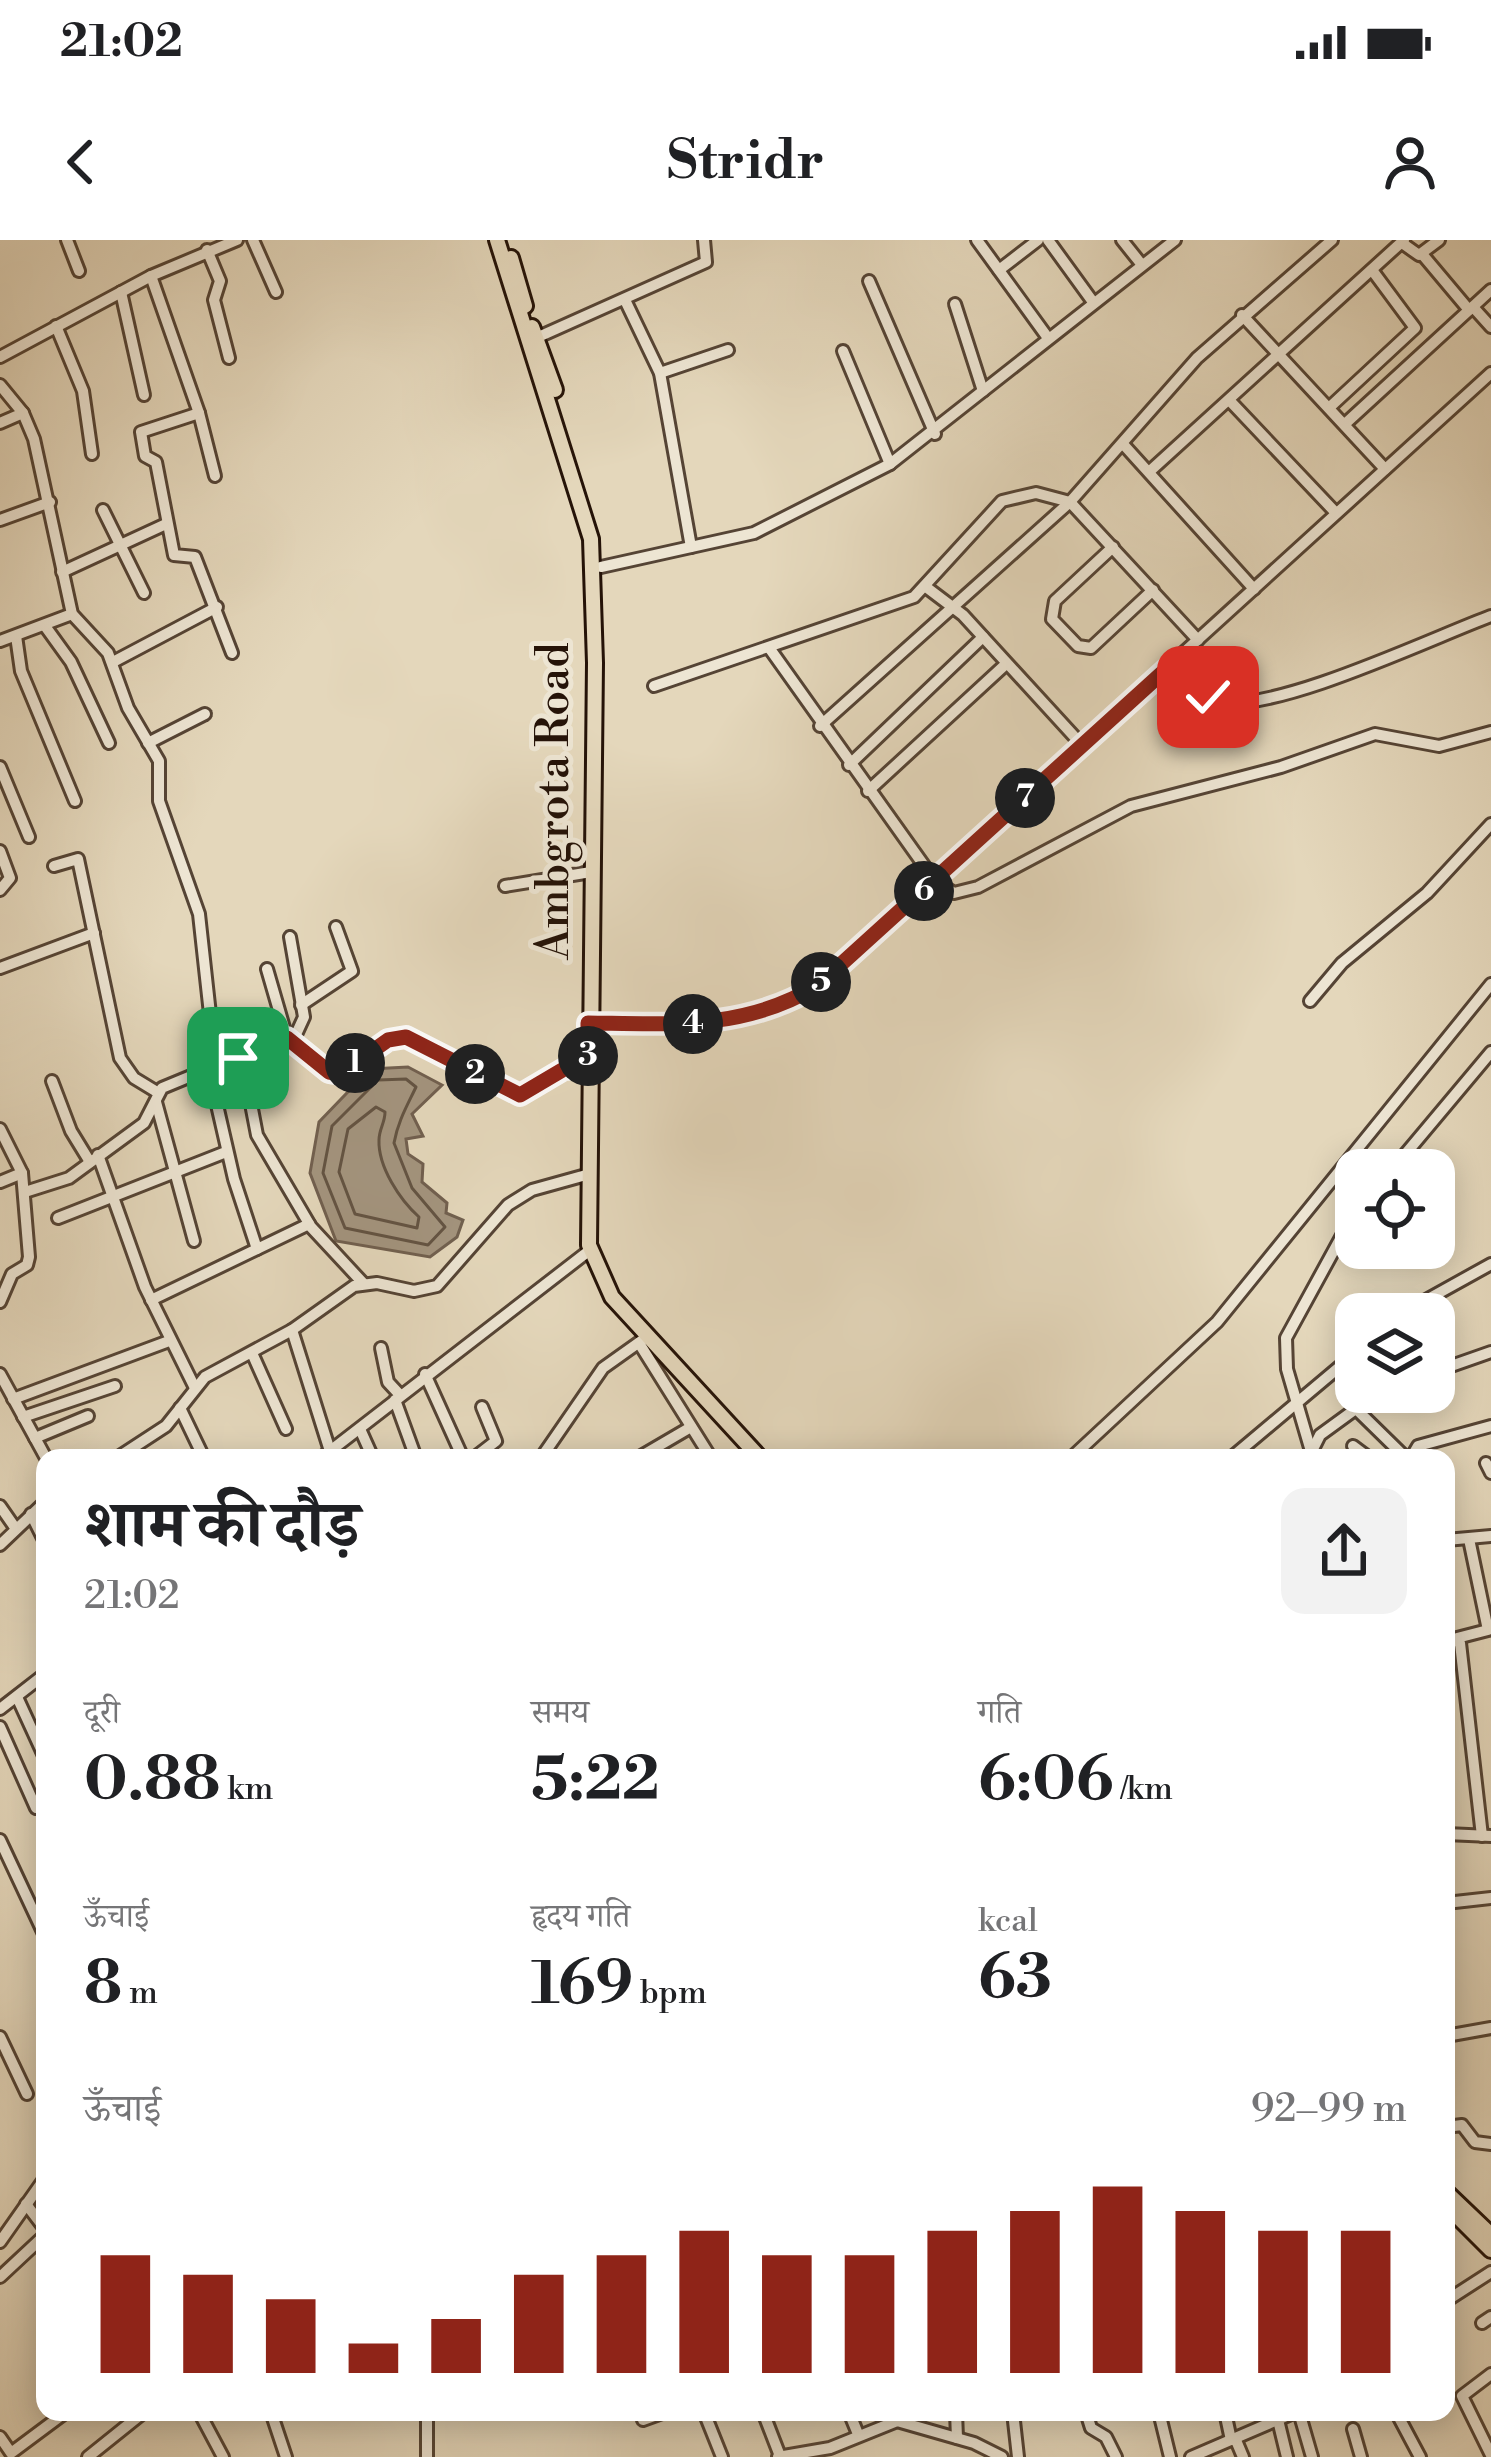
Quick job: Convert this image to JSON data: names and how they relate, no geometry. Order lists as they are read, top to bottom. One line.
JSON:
{"streets":{"main road":["Ambgrota Road"]},"page":{"status":"21:02","header":"Stridr","pins":["7","6","5","4","3","1","2"],"heading":["शाम की दौड़","21:02"],"stats":[["दूरी","0.88 km"],["समय","5:22"],["गति","6:06 /km"],["ऊँचाई","8 m"],["हृदय गति","169 bpm"],["kcal","63"]],"chart":["ऊँचाई","92–99 m"]}}
